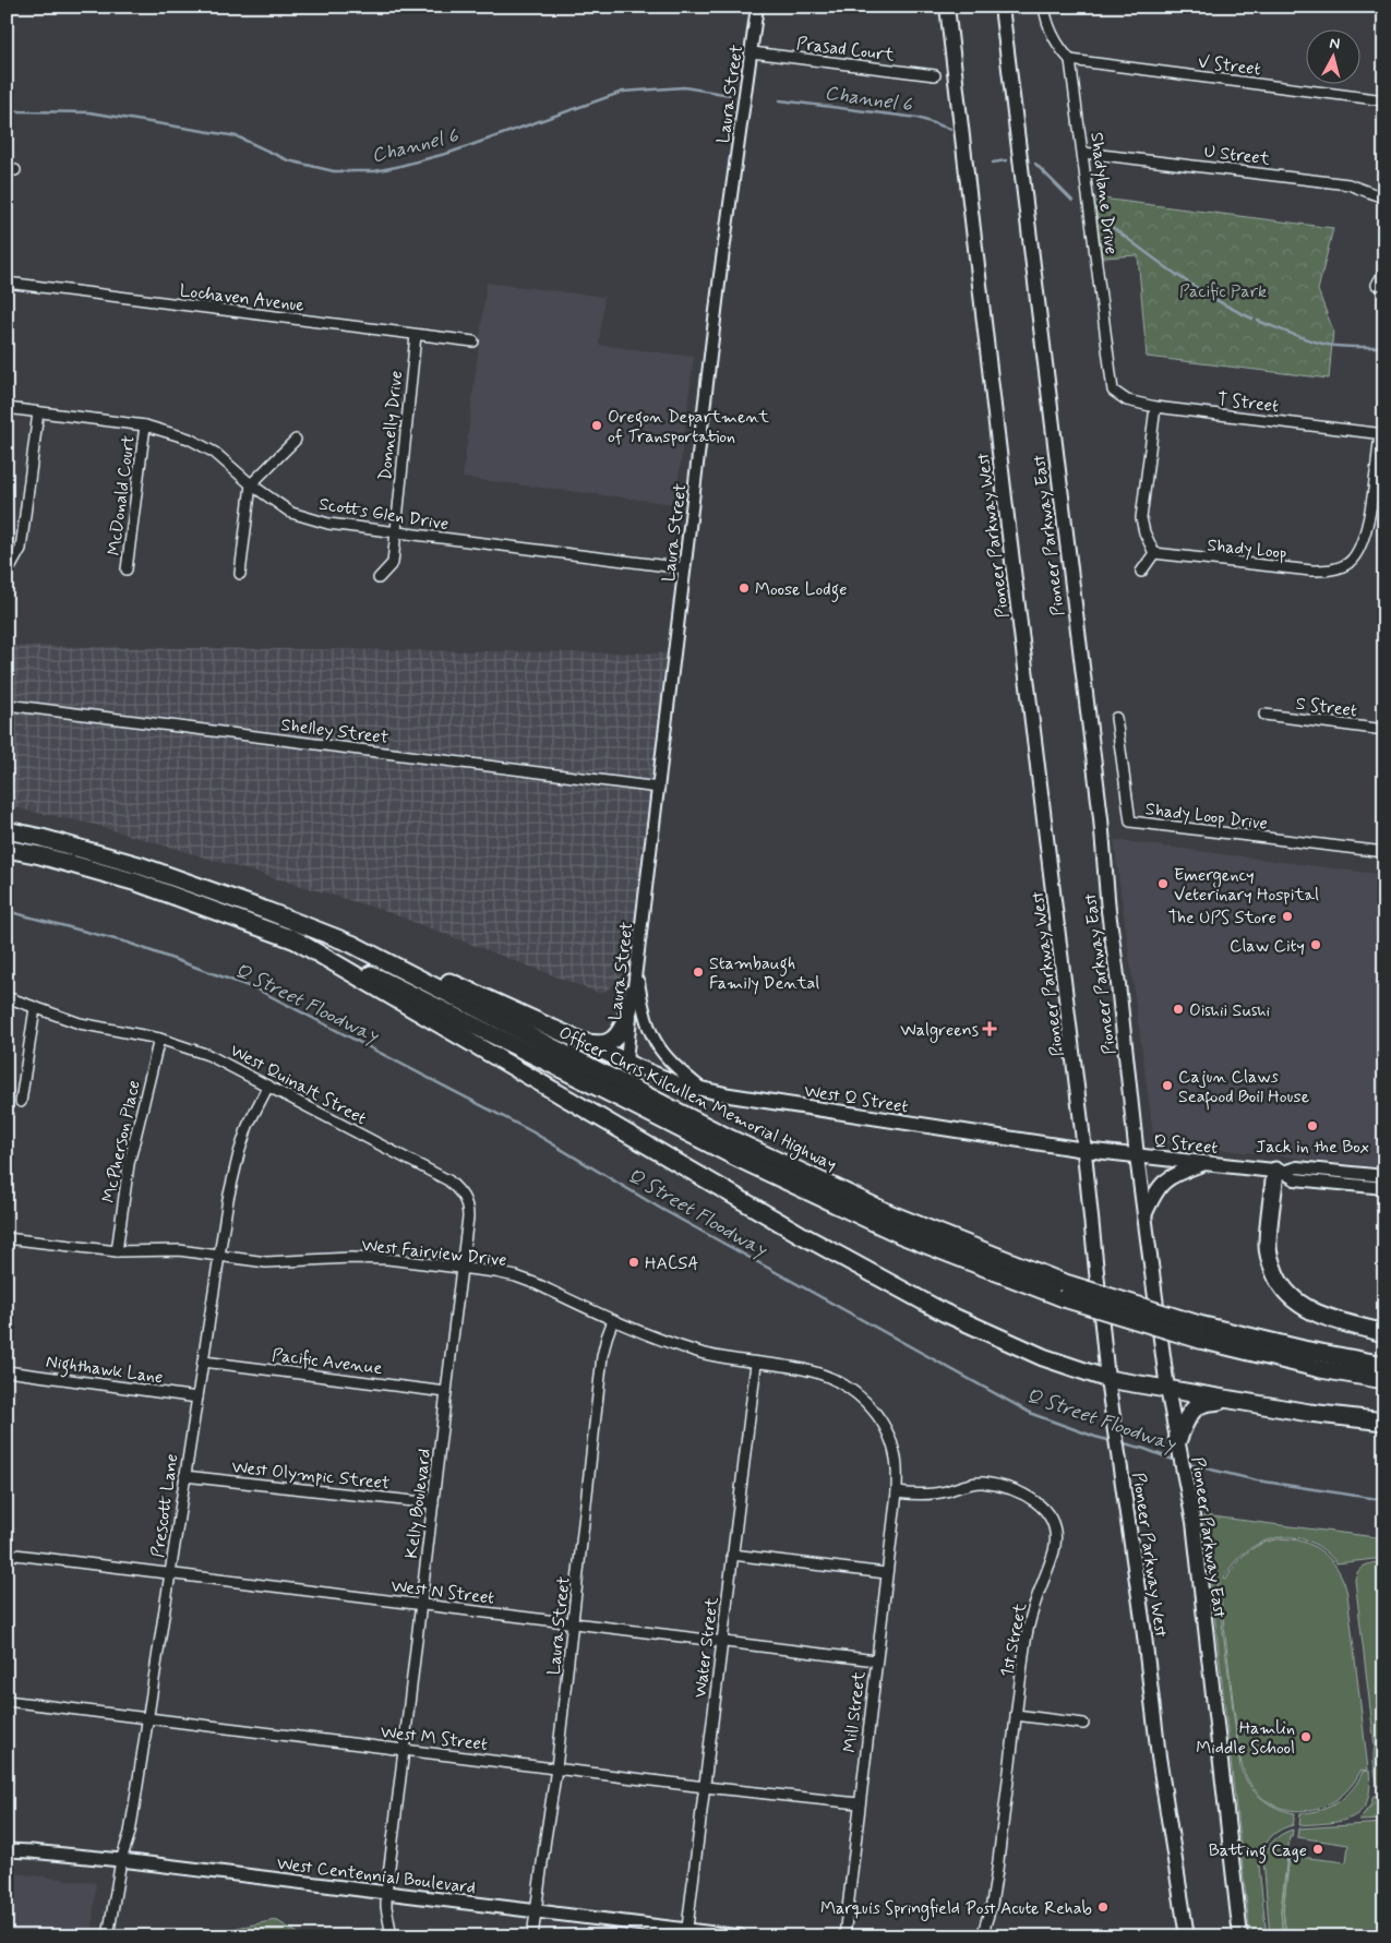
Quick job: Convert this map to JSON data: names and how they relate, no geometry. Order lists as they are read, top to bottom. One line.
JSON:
{"streets":{"highway":["Officer Chris Kilcullen Memorial Highway"],"main road":["Pioneer Parkway West","Pioneer Parkway East","West Q Street","Q Street","West Centennial Boulevard"],"street":["Prasad Court","V Street","Laura Street","U Street","Shadylane Drive","Lochaven Avenue","T Street","Donnelly Drive","McDonald Court","Scotts Glen Drive","Shady Loop","S Street","Shelley Street","Shady Loop Drive","West Quinalt Street","McPherson Place","West Fairview Drive","Pacific Avenue","Nighthawk Lane","West Olympic Street","Kelly Boulevard","Prescott Lane","West N Street","1st Street","Water Street","Mill Street","West M Street"]},"crossings":[["Prasad Court","Laura Street"],["V Street","Shadylane Drive"],["Laura Street","Scotts Glen Drive"],["Laura Street","Shelley Street"],["Laura Street","West Q Street"],["Laura Street","West Fairview Drive"],["Laura Street","West N Street"],["Laura Street","West M Street"],["Laura Street","West Centennial Boulevard"],["U Street","Shadylane Drive"],["Shadylane Drive","T Street"],["Lochaven Avenue","Donnelly Drive"],["T Street","Shady Loop"],["Donnelly Drive","Scotts Glen Drive"],["McDonald Court","Scotts Glen Drive"],["Pioneer Parkway West","West Q Street"],["Pioneer Parkway West","Q Street"],["Pioneer Parkway East","Q Street"],["West Quinalt Street","McPherson Place"],["West Quinalt Street","West Fairview Drive"],["West Quinalt Street","Kelly Boulevard"],["West Quinalt Street","Prescott Lane"],["West Q Street","Q Street"],["McPherson Place","West Fairview Drive"],["West Fairview Drive","Kelly Boulevard"],["West Fairview Drive","Prescott Lane"],["West Fairview Drive","1st Street"],["West Fairview Drive","Water Street"],["West Fairview Drive","Mill Street"],["Pacific Avenue","Kelly Boulevard"],["Pacific Avenue","Prescott Lane"],["Nighthawk Lane","Prescott Lane"],["West Olympic Street","Kelly Boulevard"],["West Olympic Street","Prescott Lane"],["Kelly Boulevard","West N Street"],["Kelly Boulevard","West M Street"],["Kelly Boulevard","West Centennial Boulevard"],["Prescott Lane","West N Street"],["Prescott Lane","West M Street"],["Prescott Lane","West Centennial Boulevard"],["West N Street","Water Street"],["West N Street","Mill Street"],["1st Street","Mill Street"],["Water Street","West M Street"],["Water Street","West Centennial Boulevard"],["Mill Street","West M Street"]],"water":["Channel 6","Q Street Floodway"],"parks":["Pacific Park"],"places":{"other":["Oregon Department of Transportation","Moose Lodge","Emergency Veterinary Hospital","The UPS Store","Claw City","Stambaugh Family Dental","Oishii Sushi","Cajun Claws Seafood Boil House","Jack in the Box","HACSA","Hamlin Middle School","Batting Cage","Marquis Springfield Post Acute Rehab"],"health":["Walgreens"]},"north":"top"}
